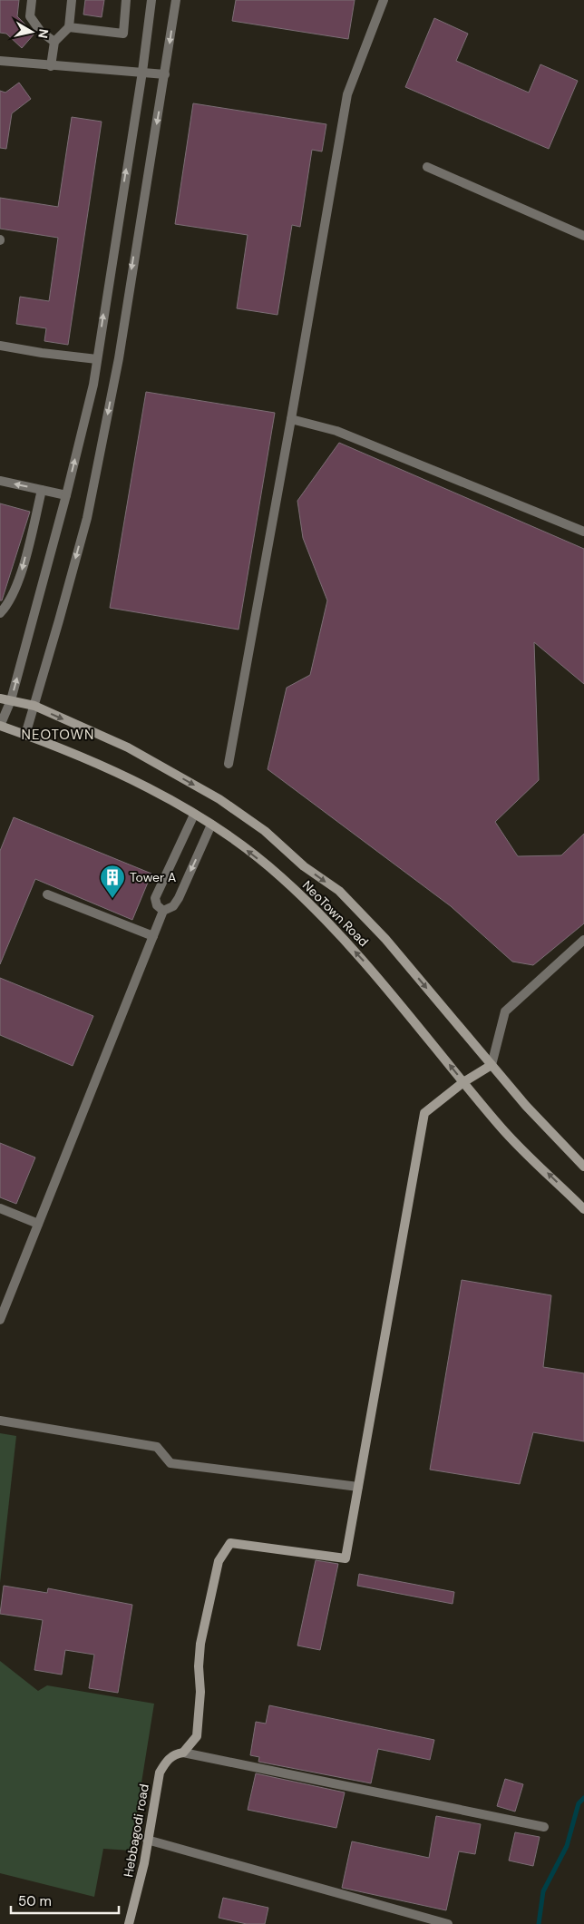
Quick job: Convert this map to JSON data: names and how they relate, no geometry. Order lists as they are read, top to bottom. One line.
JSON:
{"streets":{"street":["NeoTown Road","Hebbagodi road"]},"districts":["NEOTOWN"],"places":{"building":["Tower A"]},"scale_bar":"50 m","north":"right"}
